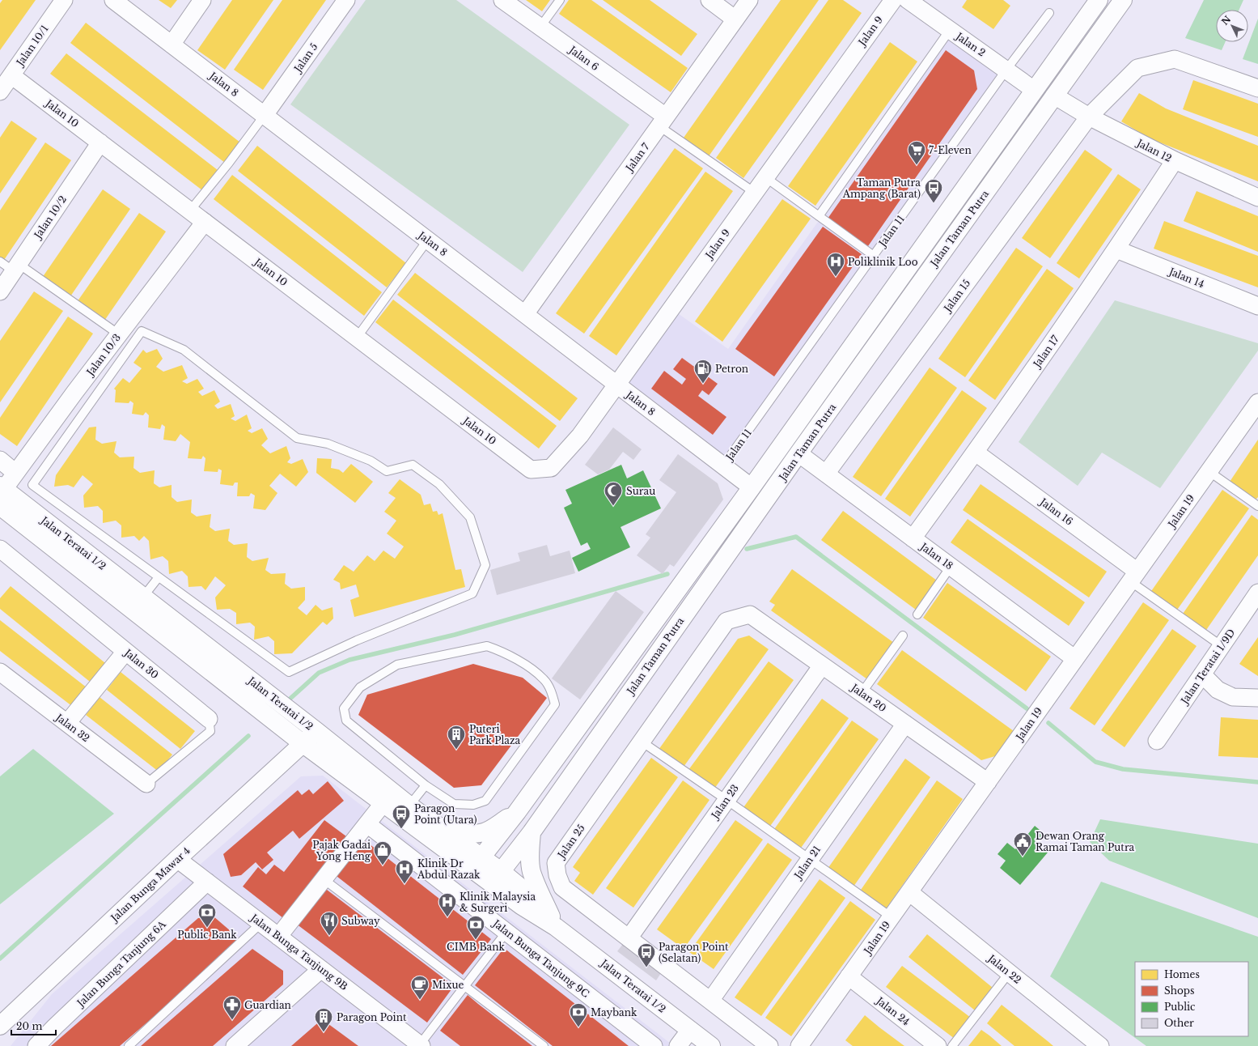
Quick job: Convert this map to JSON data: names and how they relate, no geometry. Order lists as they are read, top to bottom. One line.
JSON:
{"streets":{"street":["Jalan 9","Jalan 2","Jalan 10/1","Jalan 5","Jalan 6","Jalan 8","Jalan 10","Jalan 12","Jalan 7","Jalan 10/2","Jalan Taman Putra","Jalan 14","Jalan 15","Jalan 17","Jalan 10/3","Jalan 19","Jalan 16","Jalan Teratai 1/2","Jalan 18","Jalan 30","Jalan Teratai 1/9D","Jalan 20","Jalan 32","Jalan 23","Jalan 25","Jalan 21","Jalan Bunga Mawar 4","Jalan Bunga Tanjung 9B","Jalan Bunga Tanjung 9C","Jalan Bunga Tanjung 6A","Jalan 22","Jalan 24"],"lane":["Jalan 11"]},"crossings":[["Jalan 9","Jalan 8"],["Jalan 9","Jalan 10"],["Jalan 2","Jalan Taman Putra"],["Jalan 2","Jalan 11"],["Jalan 10/1","Jalan 10"],["Jalan 5","Jalan 8"],["Jalan 6","Jalan 7"],["Jalan 8","Jalan 7"],["Jalan 8","Jalan Taman Putra"],["Jalan 8","Jalan 11"],["Jalan 10","Jalan 10/2"],["Jalan 10","Jalan 10/3"],["Jalan 12","Jalan Taman Putra"],["Jalan 12","Jalan 15"],["Jalan 12","Jalan 17"],["Jalan Taman Putra","Jalan Teratai 1/2"],["Jalan Taman Putra","Jalan 18"],["Jalan 14","Jalan 17"],["Jalan 15","Jalan 18"],["Jalan 17","Jalan 16"],["Jalan 17","Jalan 18"],["Jalan 10/3","Jalan Teratai 1/2"],["Jalan 19","Jalan 16"],["Jalan 19","Jalan 18"],["Jalan 19","Jalan 20"],["Jalan 19","Jalan 22"],["Jalan 19","Jalan 24"],["Jalan Teratai 1/2","Jalan Bunga Mawar 4"],["Jalan 30","Jalan 32"],["Jalan 20","Jalan 23"],["Jalan 20","Jalan 25"],["Jalan 20","Jalan 21"],["Jalan 23","Jalan 25"],["Jalan 25","Jalan 21"],["Jalan Bunga Mawar 4","Jalan Bunga Tanjung 9B"],["Jalan Bunga Tanjung 9B","Jalan Bunga Tanjung 6A"]],"places":{"supermarket":["7-Eleven"],"bus stop":["Taman Putra Ampang (Barat)","Paragon Point (Utara)","Paragon Point (Selatan)"],"hospital":["Poliklinik Loo","Klinik Dr Abdul Razak","Klinik Malaysia & Surgeri"],"fuel station":["Petron"],"mosque":["Surau"],"building":["Puteri Park Plaza","Paragon Point"],"public building":["Dewan Orang Ramai Taman Putra"],"shop":["Pajak Gadai Yong Heng"],"bank":["Public Bank","CIMB Bank","Maybank"],"restaurant":["Subway"],"cafe":["Mixue"],"pharmacy":["Guardian"]},"legend":["Homes","Shops","Public","Other"],"scale_bar":"20 m","north":"top left"}
